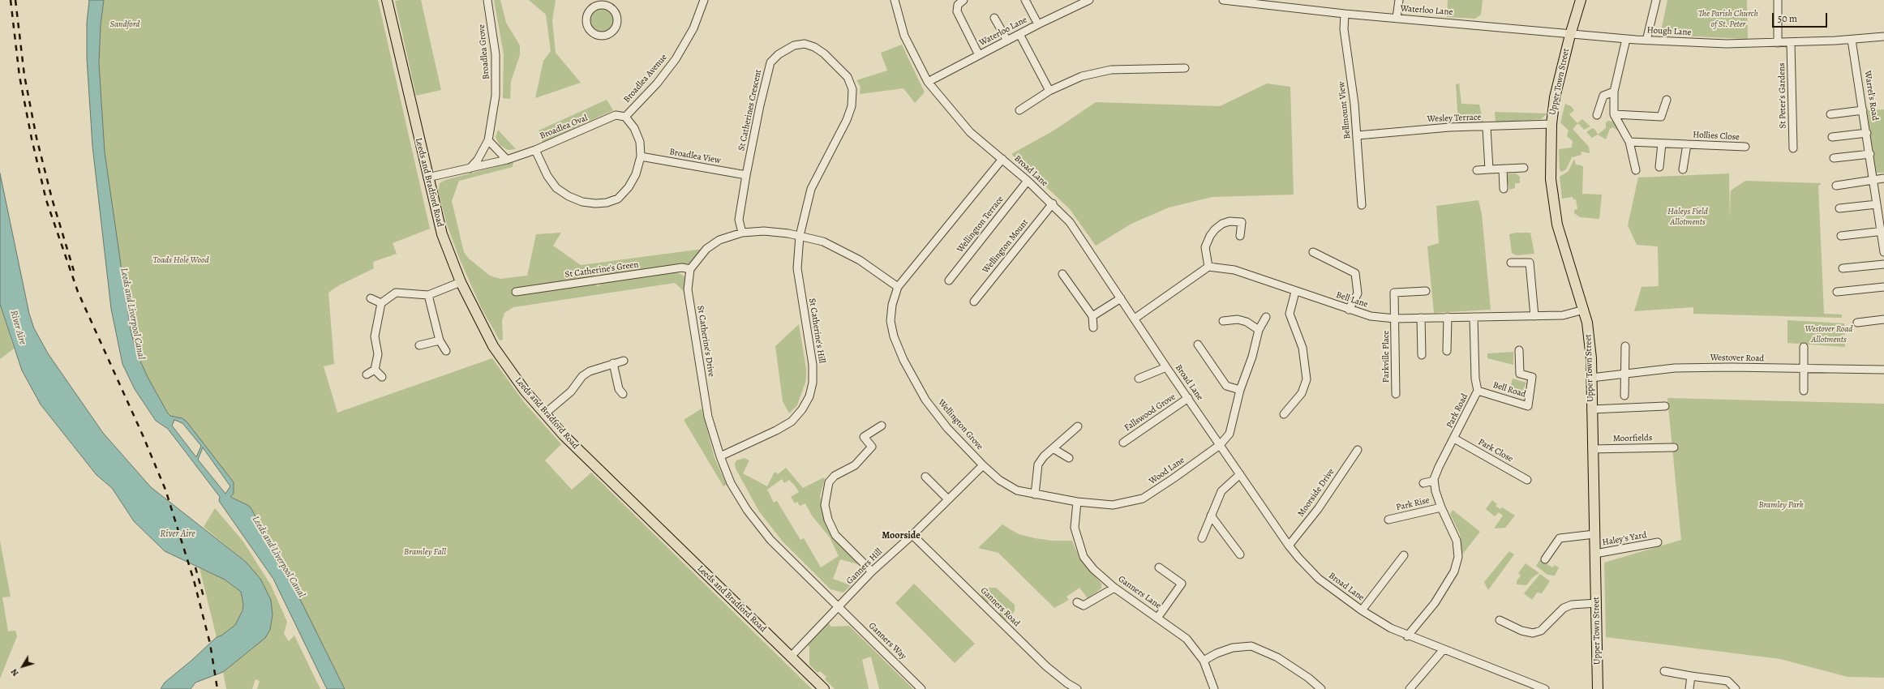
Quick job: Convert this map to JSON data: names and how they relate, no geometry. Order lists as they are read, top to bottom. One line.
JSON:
{"streets":{"main road":["Upper Town Street","Leeds and Bradford Road"],"street":["Waterloo Lane","Hough Lane","Broadlea Grove","Broadlea Avenue","St Peter's Gardens","Warrel's Road","St Catherines Crescent","Bellmount View","Wesley Terrace","Broadlea Oval","Hollies Close","Broadlea View","Broad Lane","Wellington Terrace","Wellington Mount","St Catherine's Green","Bell Lane","St Catherine's Hill","St Catherine's Drive","Parkville Place","Westover Road","Bell Road","Park Road","Fallswood Grove","Wellington Grove","Moorfields","Park Close","Wood Lane","Moorside Drive","Park Rise","Haley's Yard","Ganners Hill","Ganners Lane","Ganners Road","Ganners Way"]},"crossings":[["Waterloo Lane","Hough Lane"],["Waterloo Lane","Upper Town Street"],["Waterloo Lane","Bellmount View"],["Waterloo Lane","Broad Lane"],["Hough Lane","Upper Town Street"],["Hough Lane","St Peter's Gardens"],["Hough Lane","Warrel's Road"],["Broadlea Avenue","Broadlea Oval"],["Broadlea Avenue","Broadlea View"],["Upper Town Street","Wesley Terrace"],["Upper Town Street","Bell Lane"],["Upper Town Street","Westover Road"],["Upper Town Street","Moorfields"],["Upper Town Street","Haley's Yard"],["St Catherines Crescent","Broadlea View"],["St Catherines Crescent","St Catherine's Hill"],["Bellmount View","Wesley Terrace"],["Broadlea Oval","Broadlea View"],["Broad Lane","Wellington Terrace"],["Broad Lane","Wellington Mount"],["Broad Lane","Fallswood Grove"],["Broad Lane","Wellington Grove"],["Broad Lane","Wood Lane"],["Broad Lane","Moorside Drive"],["Leeds and Bradford Road","Ganners Hill"],["St Catherine's Green","St Catherine's Drive"],["Bell Lane","Parkville Place"],["Bell Lane","Park Road"],["St Catherine's Hill","St Catherine's Drive"],["St Catherine's Drive","Ganners Hill"],["St Catherine's Drive","Ganners Way"],["Bell Road","Park Road"],["Park Road","Park Close"],["Wellington Grove","Wood Lane"],["Wellington Grove","Ganners Hill"],["Wellington Grove","Ganners Lane"],["Ganners Hill","Ganners Road"],["Ganners Hill","Ganners Way"]],"districts":["Moorside"],"water":["Leeds and Liverpool Canal","River Aire"],"parks":["The Parish Church of St. Peter","Sandford","Haleys Field Allotments","Toads Hole Wood","Westover Road Allotments","Bramley Park","Bramley Fall"],"scale_bar":"50 m","north":"bottom left"}
